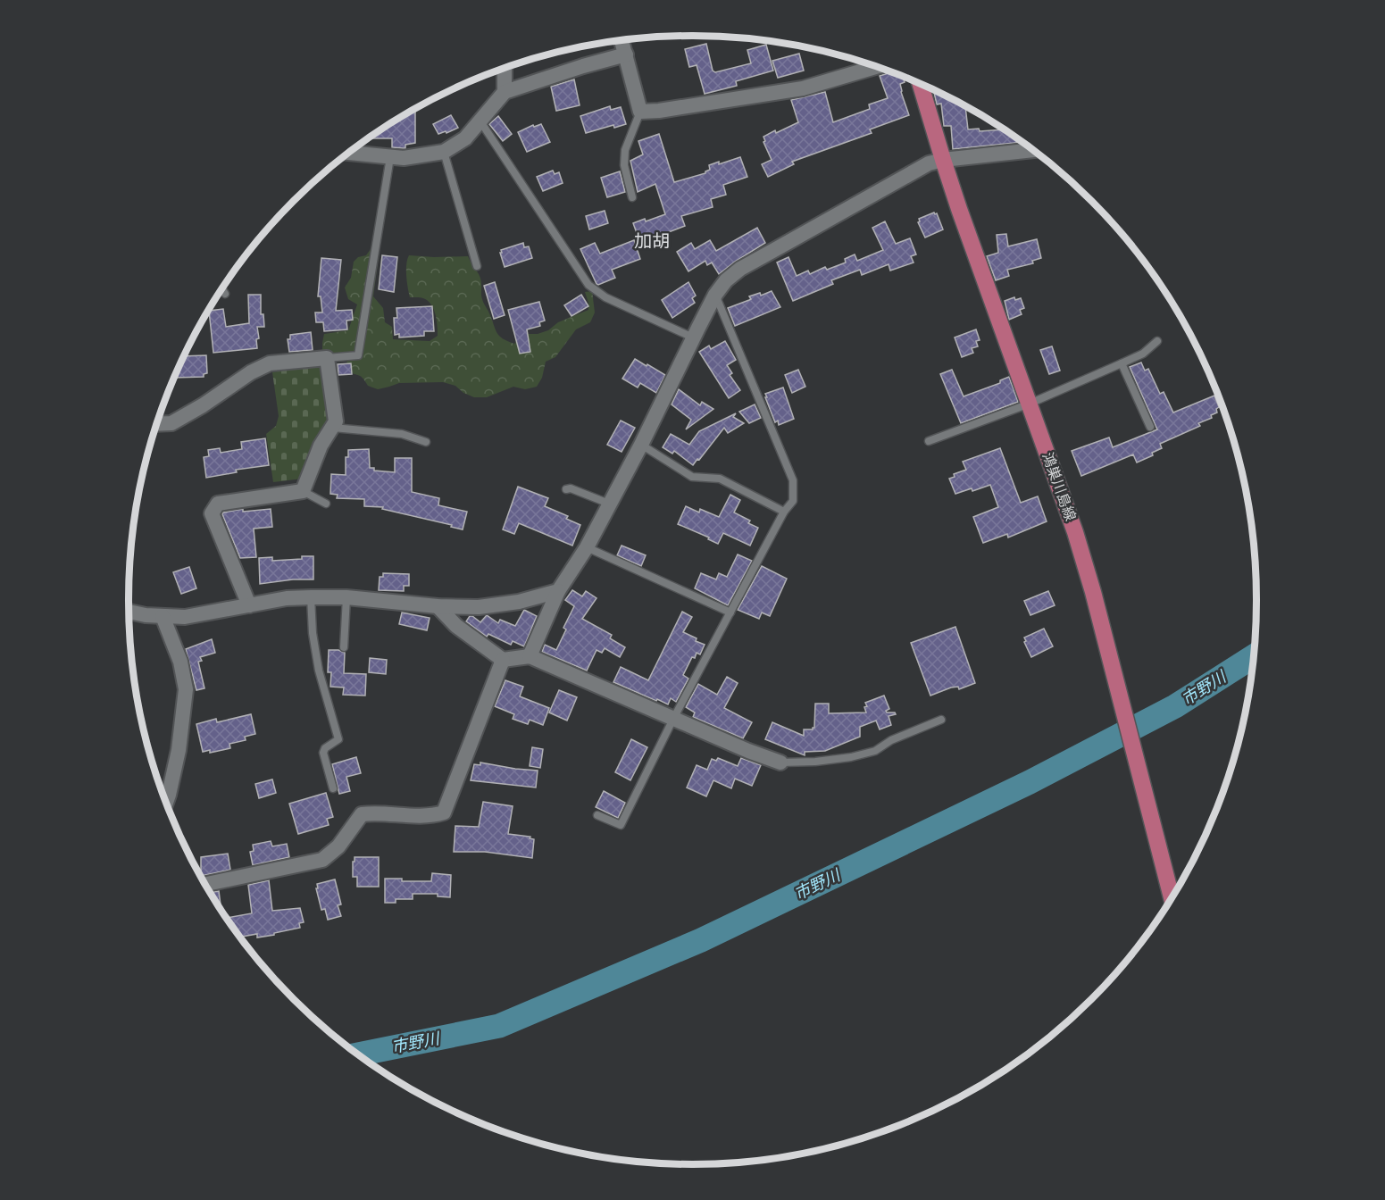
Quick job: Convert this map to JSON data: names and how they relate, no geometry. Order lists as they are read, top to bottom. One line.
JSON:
{"streets":{"main road":["鴻巣川島線"]},"districts":["加胡"],"water":["市野川"]}
